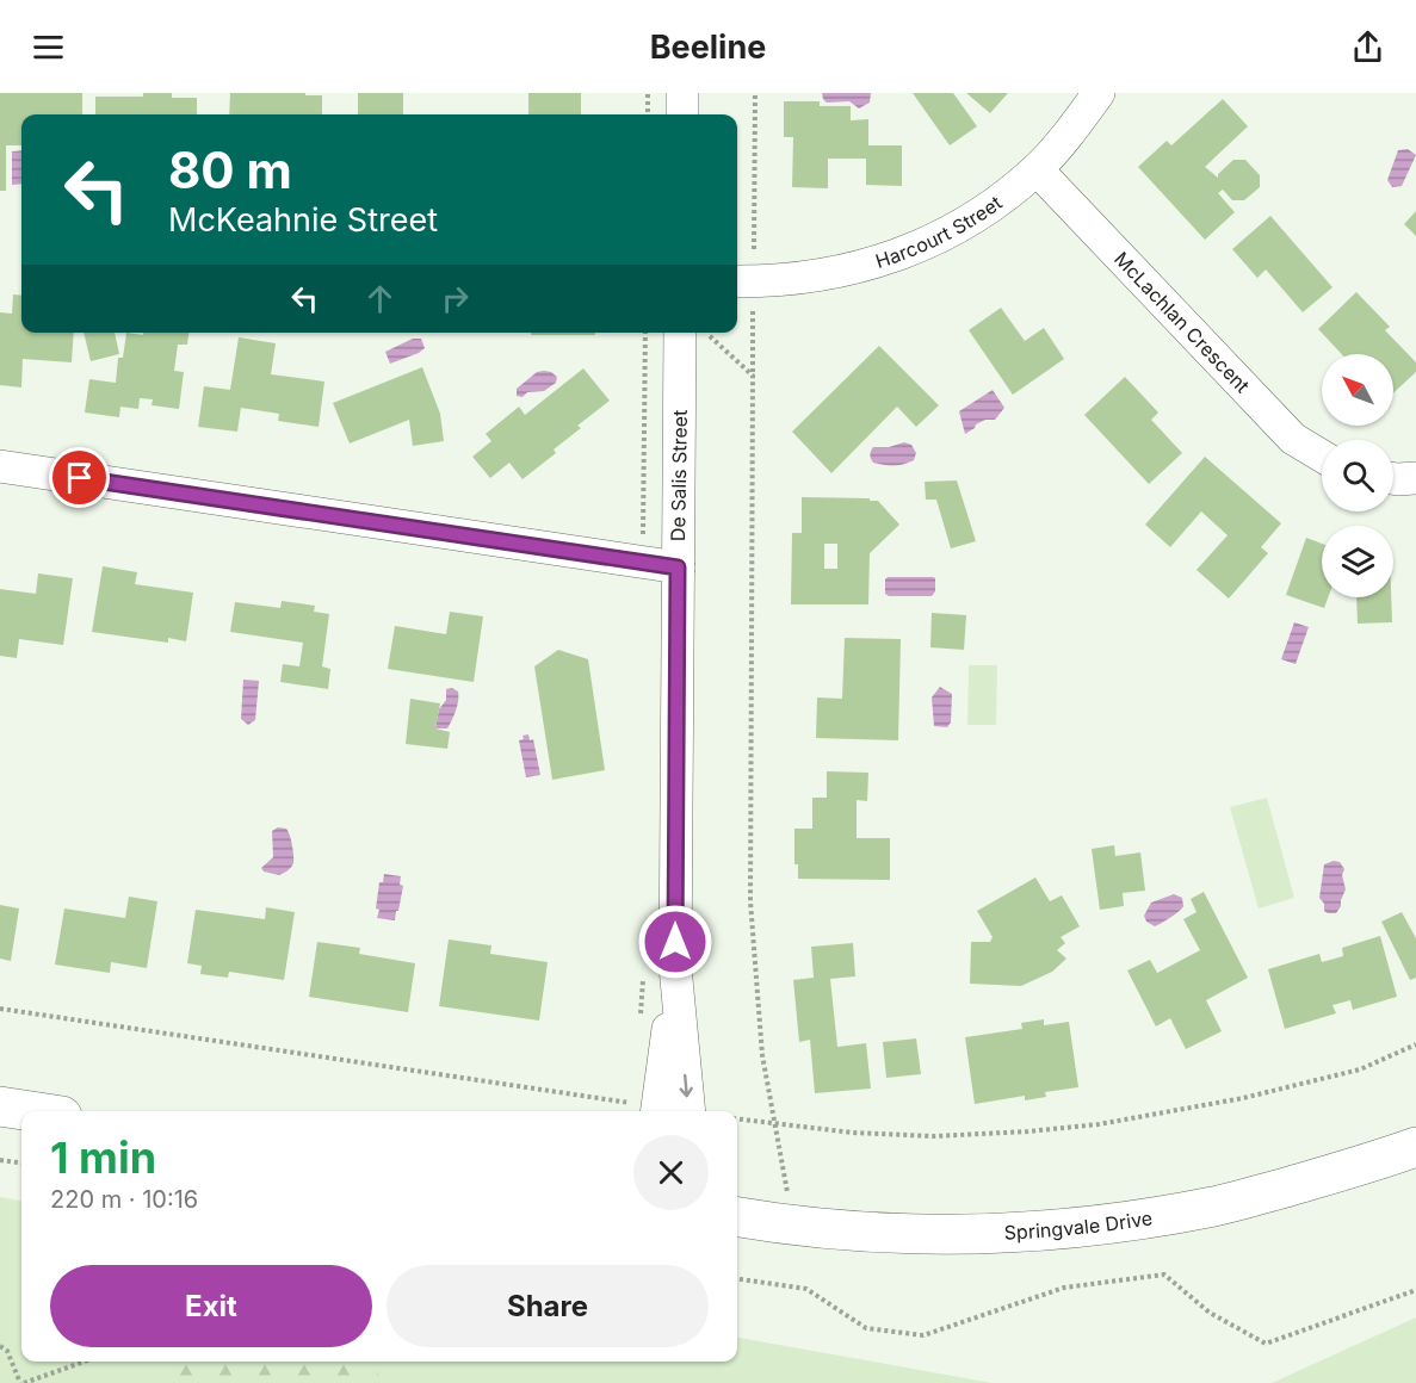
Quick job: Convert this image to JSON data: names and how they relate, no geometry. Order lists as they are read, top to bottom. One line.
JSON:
{"streets":{"main road":["Springvale Drive"],"street":["Harcourt Street","McLachlan Crescent","De Salis Street"]},"crossings":[["Harcourt Street","McLachlan Crescent"]],"north":"top left","page":{"header":"Beeline","turn":["80 m","McKeahnie Street"],"heading":["1 min","220 m · 10:16"],"buttons":["Exit","Share"]}}
